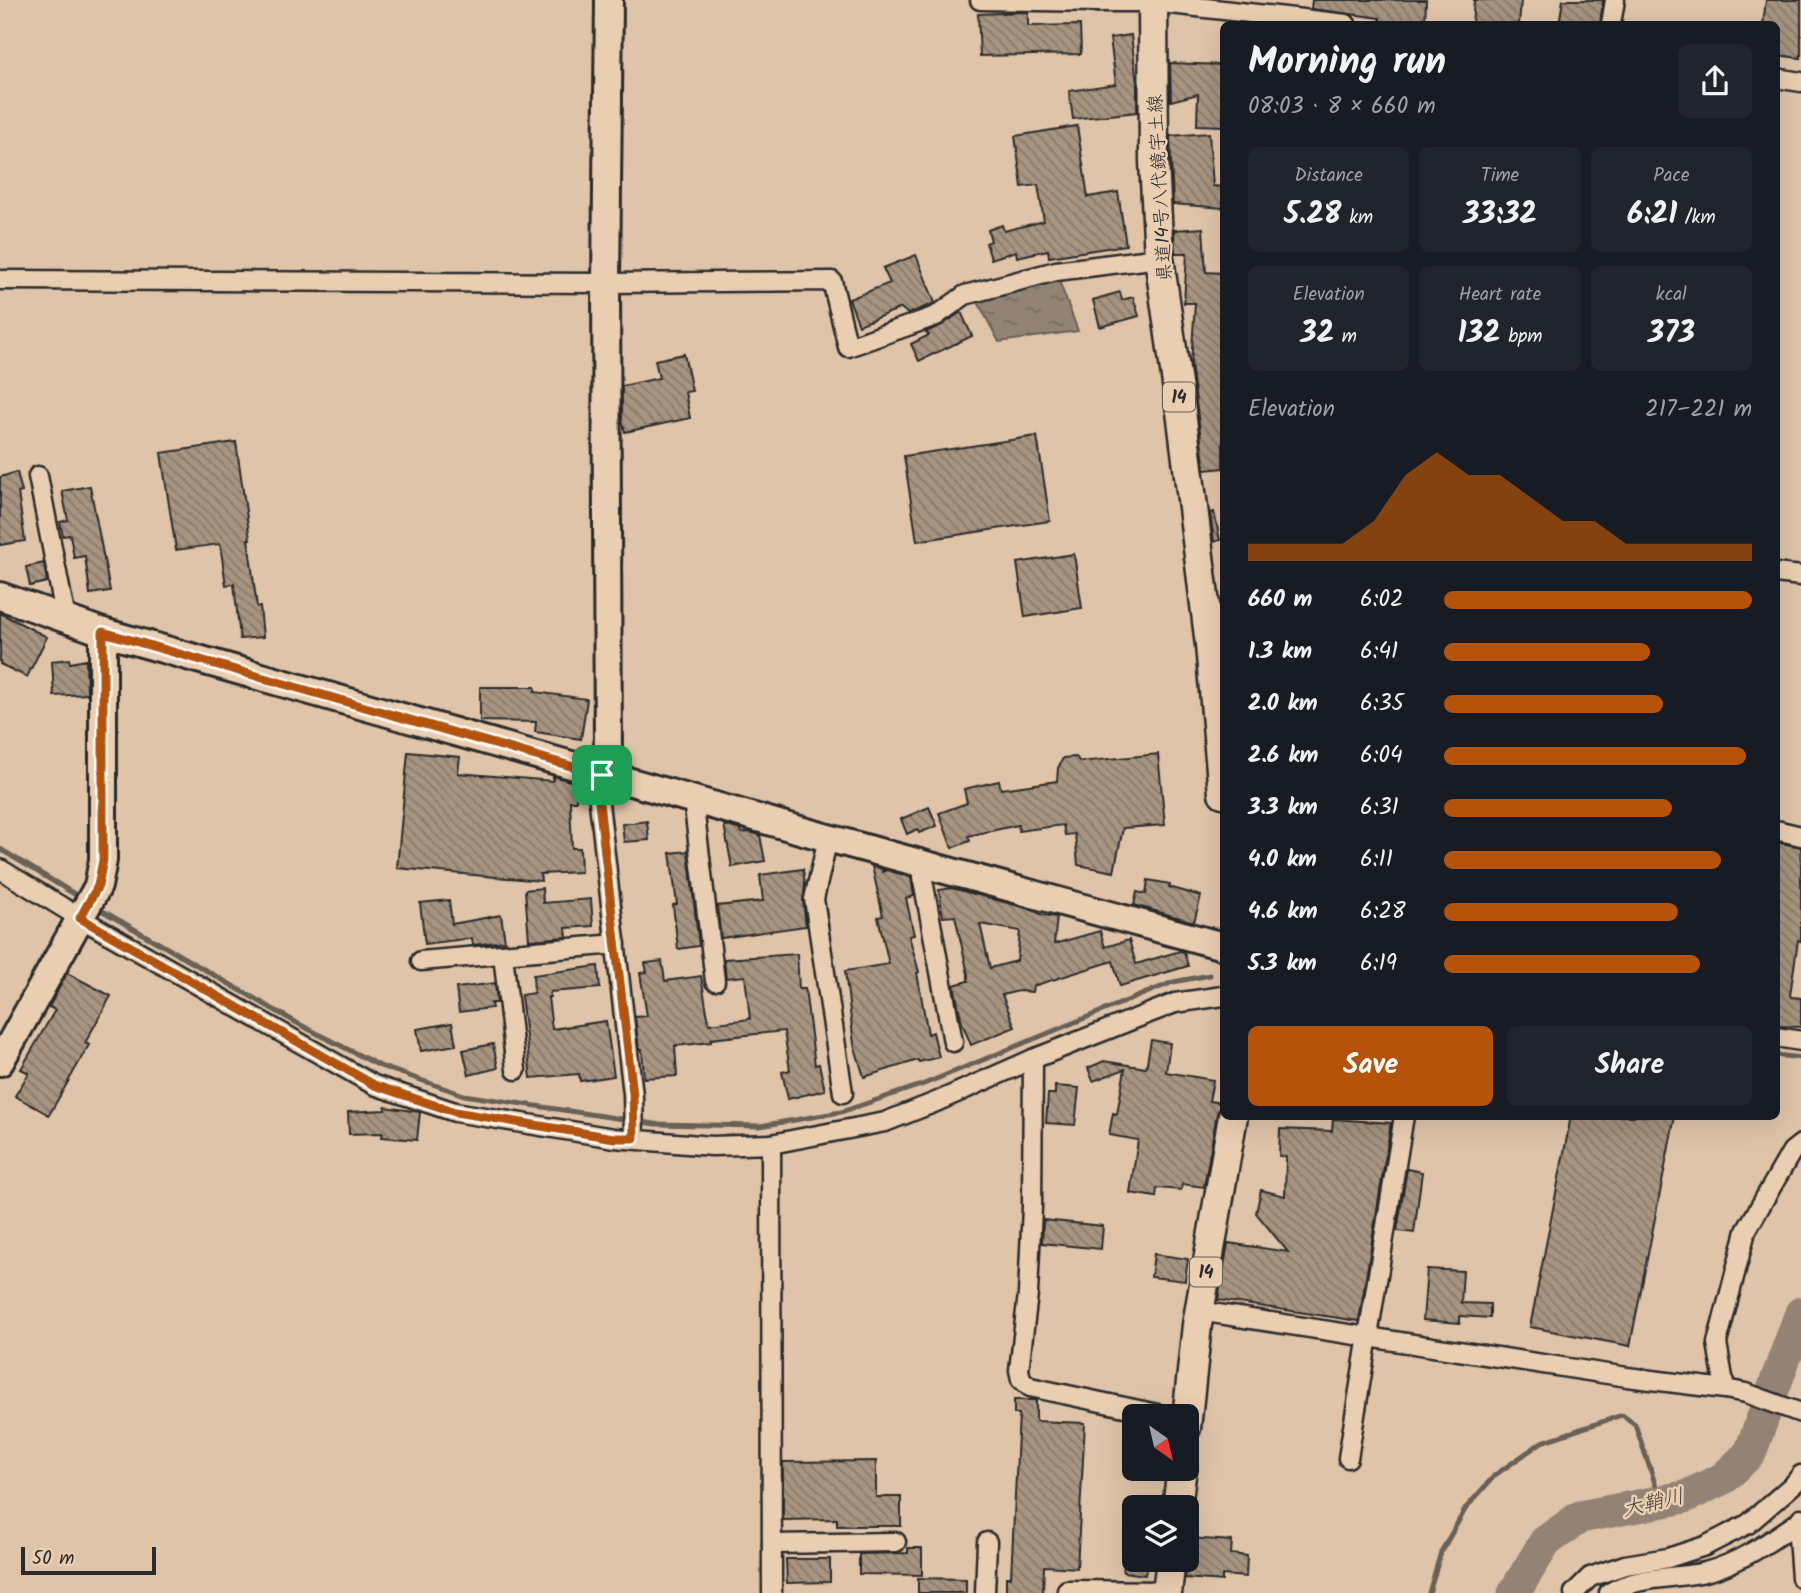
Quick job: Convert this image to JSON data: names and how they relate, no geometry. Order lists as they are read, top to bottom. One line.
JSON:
{"streets":{"main road":["県道14号八代鏡宇土線","14"]},"water":["大鞘川"],"scale_bar":"50 m","north":"bottom right","page":{"heading":["Morning run","08:03 · 8 × 660 m"],"stats":[["Distance","5.28 km"],["Time","33:32"],["Pace","6:21 /km"],["Elevation","32 m"],["Heart rate","132 bpm"],["kcal","373"]],"chart":["Elevation","217–221 m"],"list":[{"name":"660 m","note":"6:02"},{"name":"1.3 km","note":"6:41"},{"name":"2.0 km","note":"6:35"},{"name":"2.6 km","note":"6:04"},{"name":"3.3 km","note":"6:31"},{"name":"4.0 km","note":"6:11"},{"name":"4.6 km","note":"6:28"},{"name":"5.3 km","note":"6:19"}],"buttons":["Save","Share"],"scale":"50 m"}}
